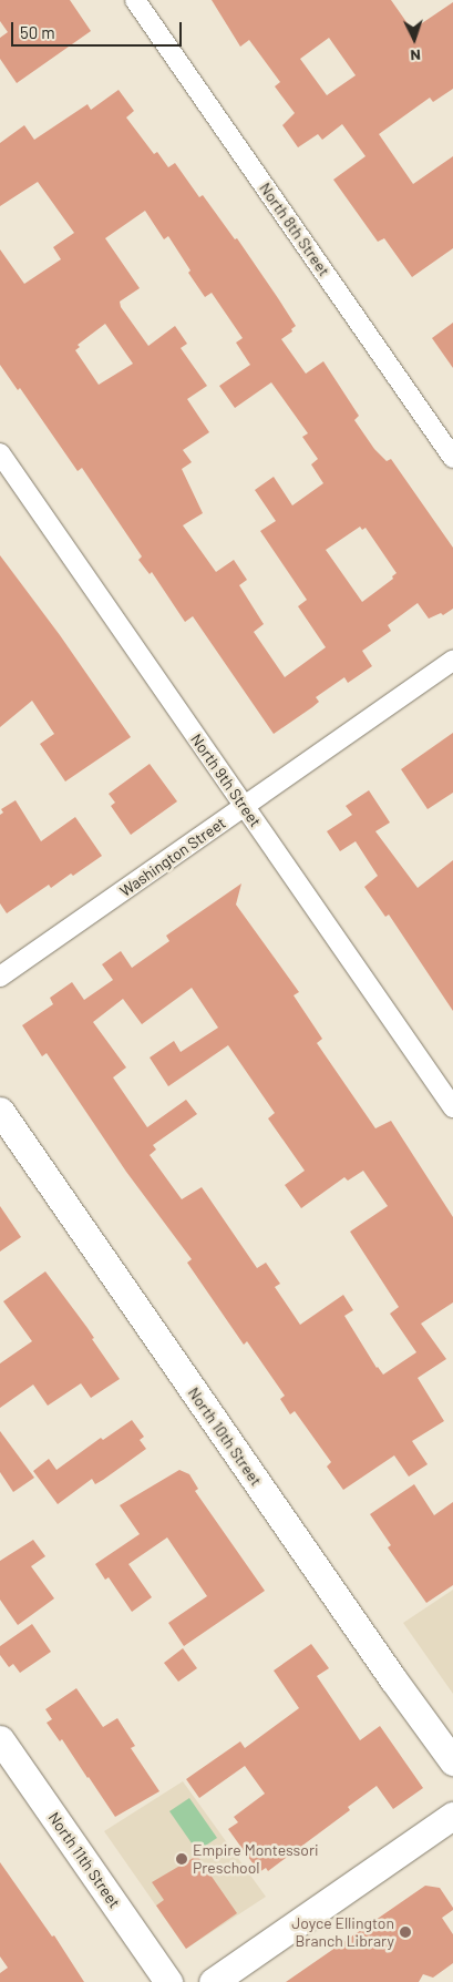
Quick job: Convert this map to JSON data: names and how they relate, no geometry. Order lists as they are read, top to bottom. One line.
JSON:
{"streets":{"main road":["North 10th Street","North 11th Street"],"street":["North 8th Street","North 9th Street","Washington Street"]},"crossings":[["North 9th Street","Washington Street"]],"places":["Empire Montessori Preschool","Joyce Ellington Branch Library"],"scale_bar":"50 m","north":"bottom"}
